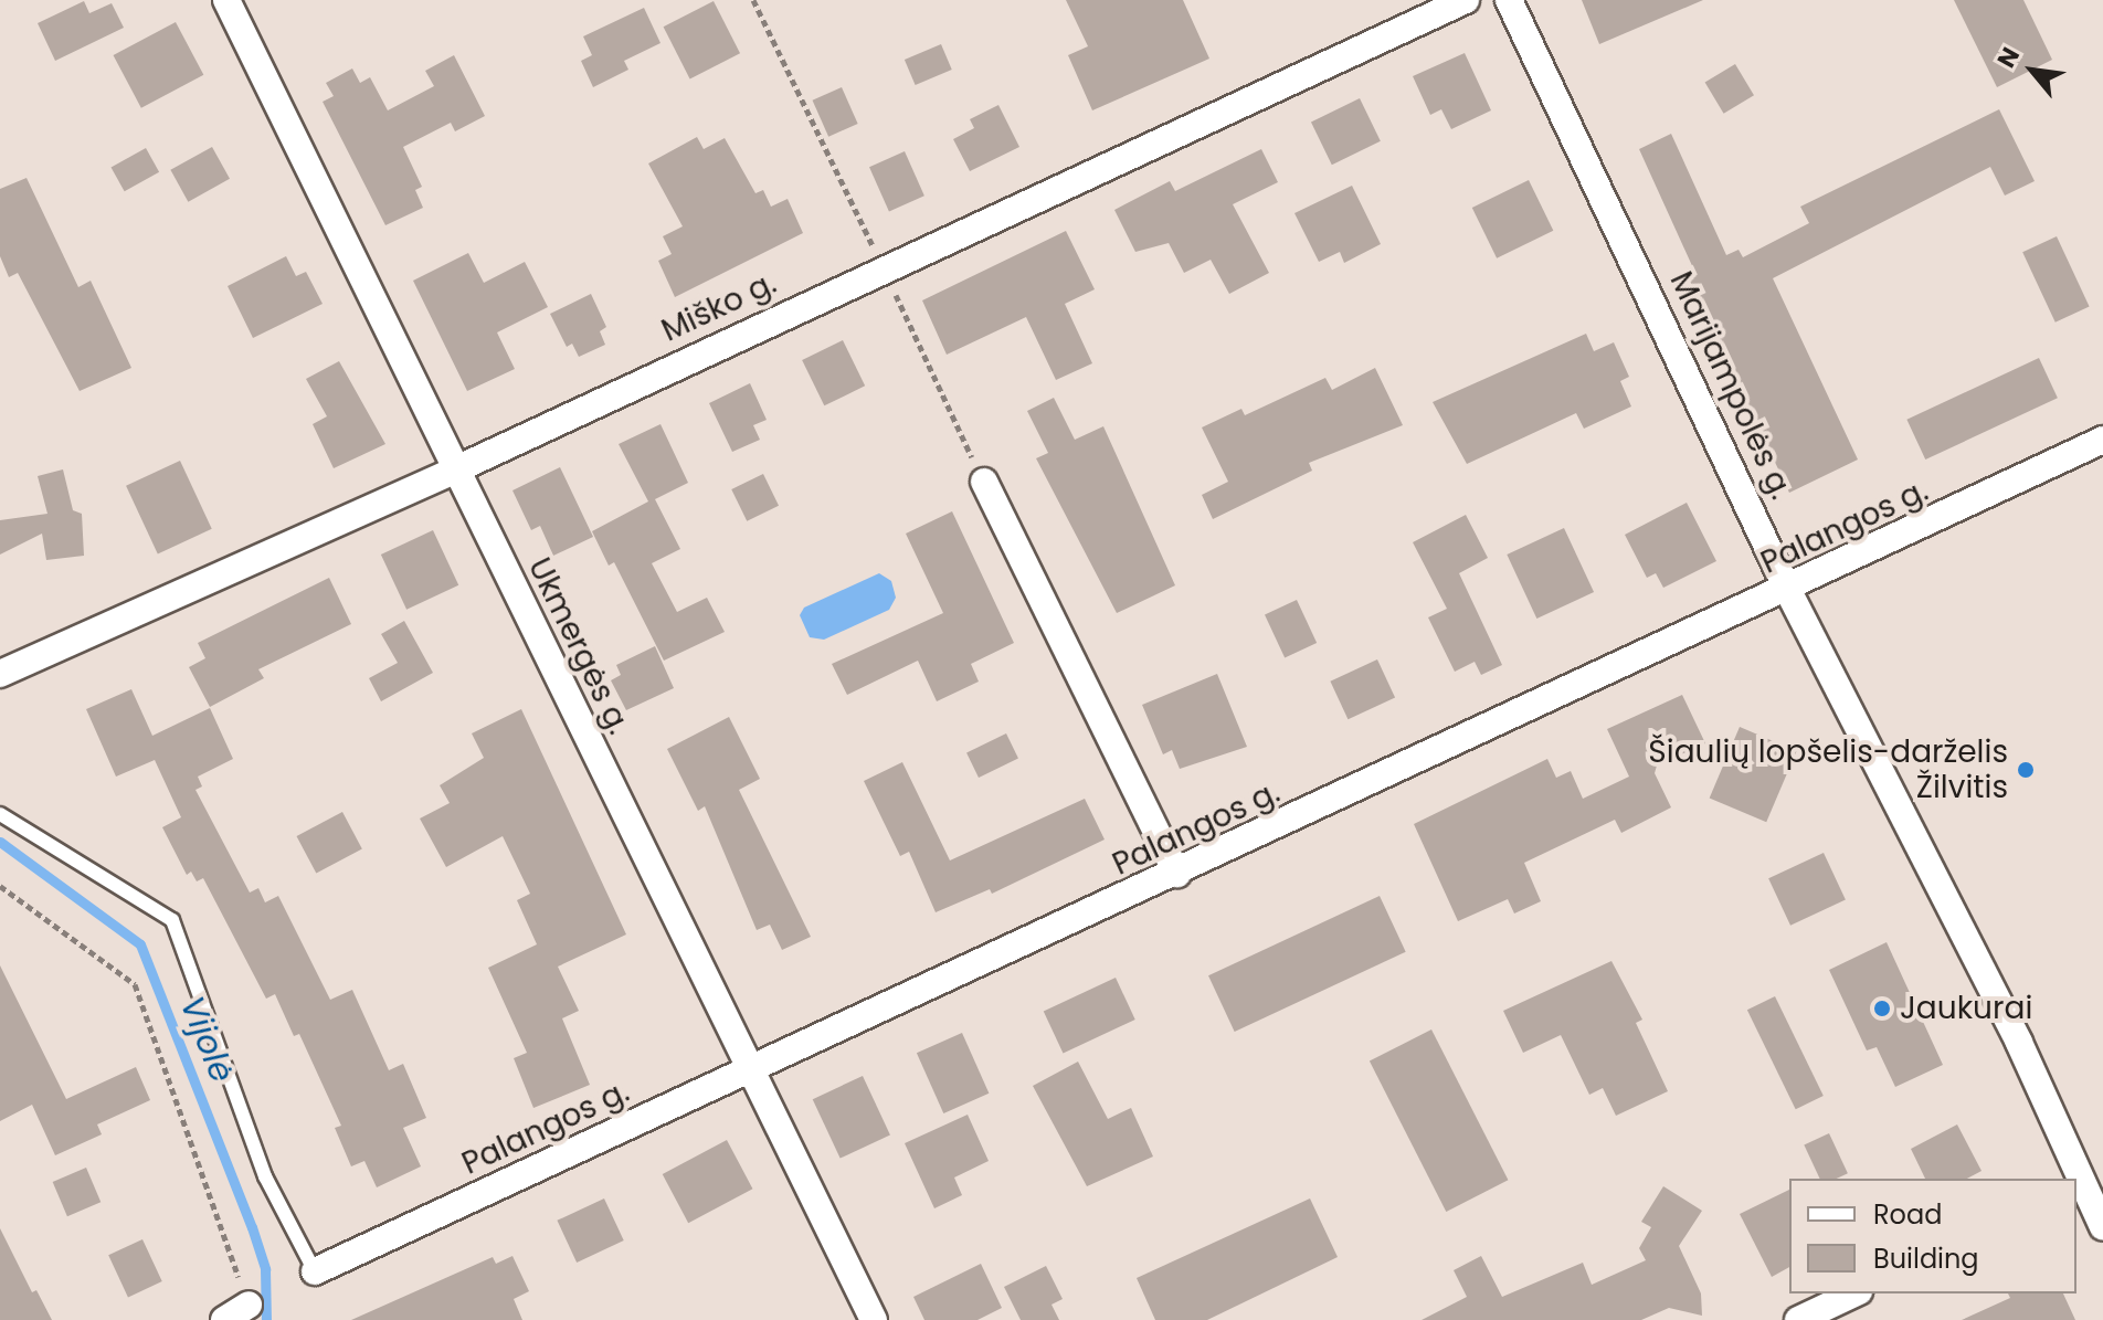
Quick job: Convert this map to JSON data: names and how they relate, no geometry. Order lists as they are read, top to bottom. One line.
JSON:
{"streets":{"street":["Miško g.","Marijampolės g.","Palangos g.","Ukmergės g."]},"crossings":[["Miško g.","Ukmergės g."],["Marijampolės g.","Palangos g."],["Palangos g.","Ukmergės g."]],"water":["Vijolė"],"places":["Šiaulių lopšelis-darželis Žilvitis","Jaukurai"],"legend":["Road","Building"],"north":"top left"}
